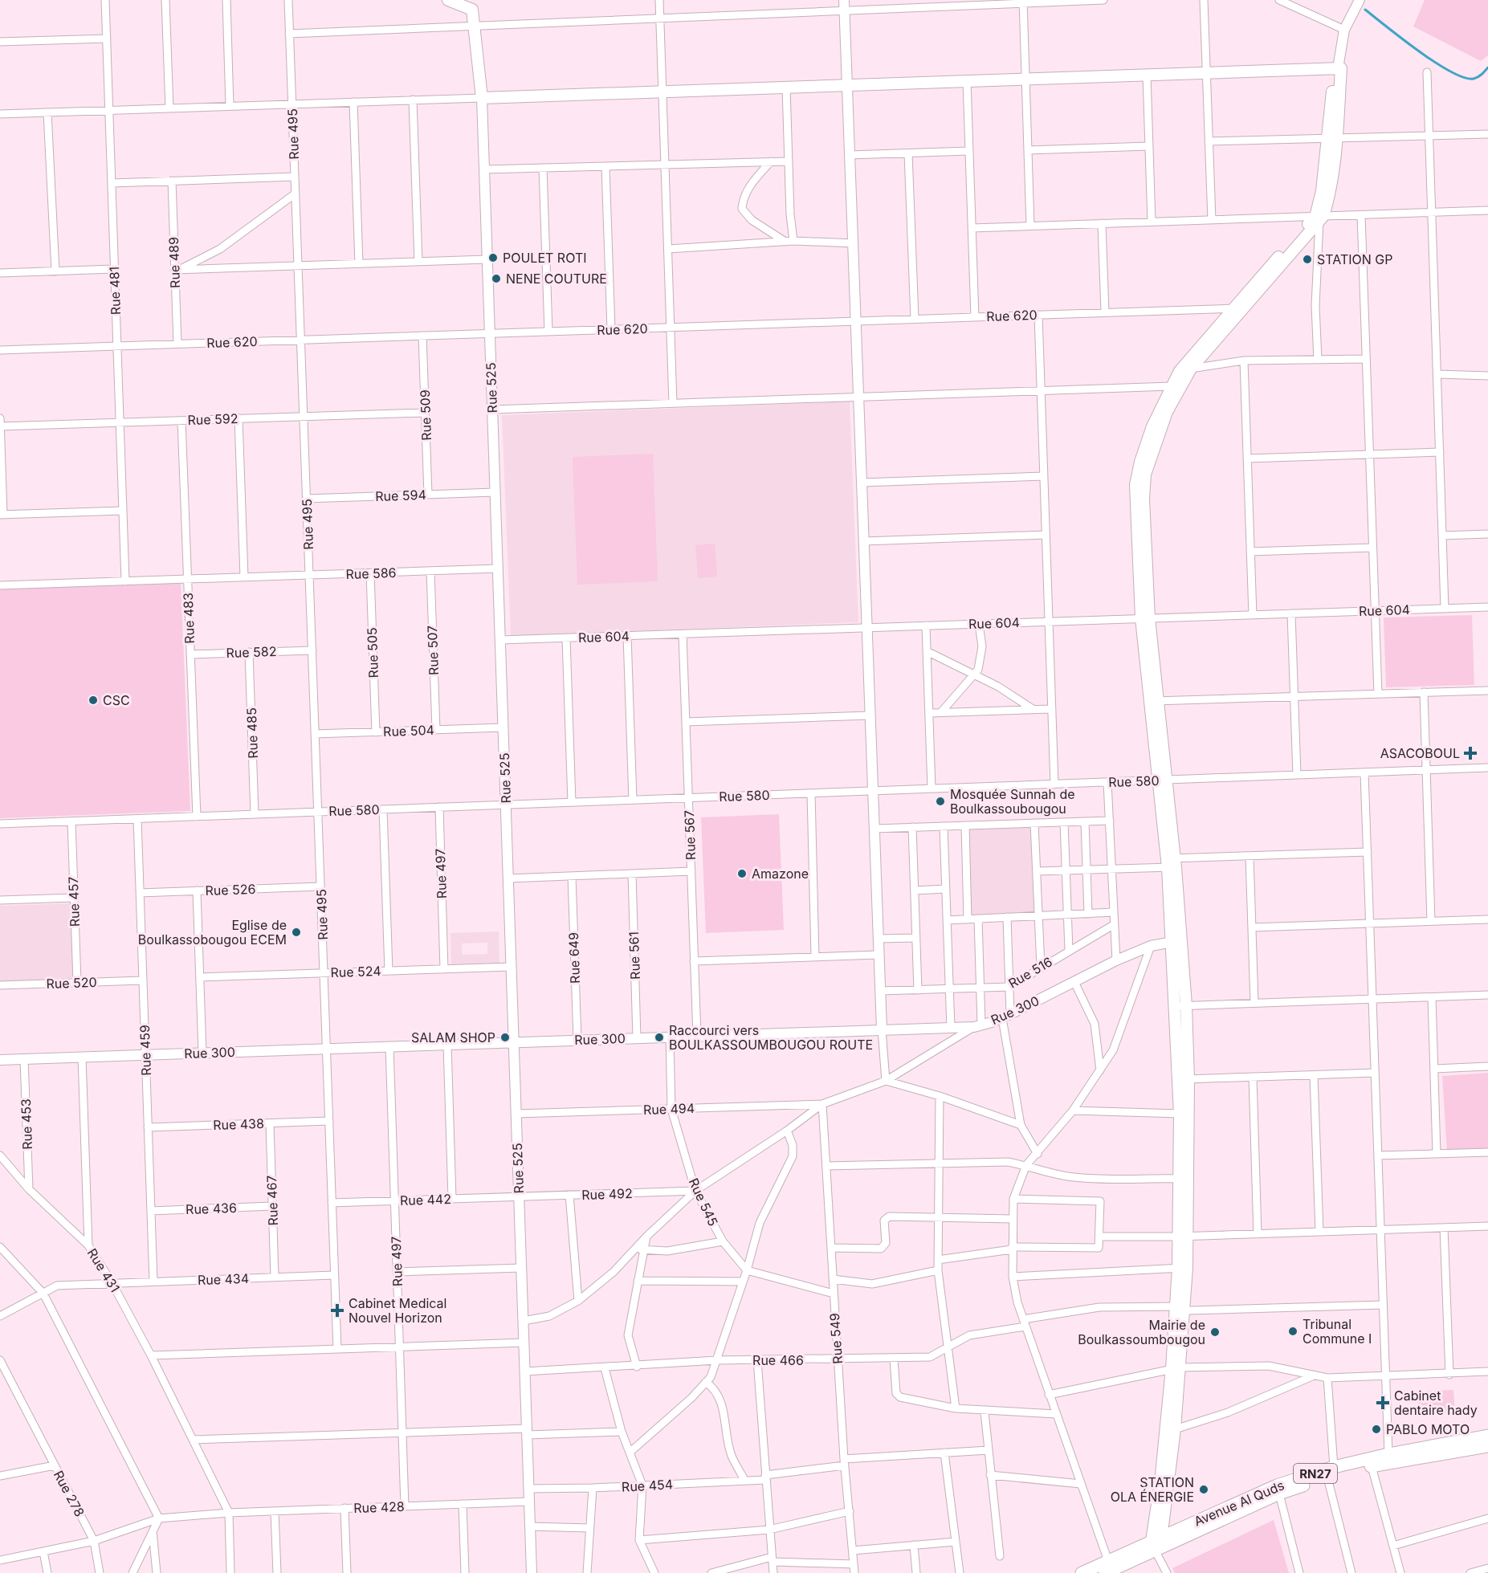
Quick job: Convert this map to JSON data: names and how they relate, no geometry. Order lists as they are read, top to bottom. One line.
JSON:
{"streets":{"main road":["Rue 525","RN27","Avenue Al Quds"],"street":["Rue 495","Rue 489","Rue 481","Rue 620","Rue 509","Rue 592","Rue 594","Rue 586","Rue 604","Rue 483","Rue 507","Rue 582","Rue 505","Rue 504","Rue 485","Rue 580","Rue 567","Rue 497","Rue 526","Rue 457","Rue 561","Rue 649","Rue 524","Rue 516","Rue 520","Rue 300","Rue 459","Rue 494","Rue 453","Rue 438","Rue 492","Rue 442","Rue 467","Rue 545","Rue 436","Rue 431","Rue 434","Rue 549","Rue 466","Rue 454","Rue 278","Rue 428"]},"crossings":[["Rue 495","Rue 620"],["Rue 495","Rue 592"],["Rue 495","Rue 594"],["Rue 495","Rue 586"],["Rue 495","Rue 582"],["Rue 495","Rue 504"],["Rue 495","Rue 580"],["Rue 495","Rue 526"],["Rue 495","Rue 524"],["Rue 495","Rue 300"],["Rue 495","Rue 438"],["Rue 495","Rue 442"],["Rue 495","Rue 434"],["Rue 489","Rue 620"],["Rue 481","Rue 620"],["Rue 481","Rue 592"],["Rue 481","Rue 586"],["Rue 620","Rue 525"],["Rue 620","Rue 509"],["Rue 525","Rue 594"],["Rue 525","Rue 586"],["Rue 525","Rue 604"],["Rue 525","Rue 504"],["Rue 525","Rue 580"],["Rue 525","Rue 524"],["Rue 525","Rue 300"],["Rue 525","Rue 494"],["Rue 525","Rue 492"],["Rue 525","Rue 442"],["Rue 525","Rue 466"],["Rue 525","Rue 454"],["Rue 525","Rue 428"],["Rue 509","Rue 592"],["Rue 509","Rue 594"],["Rue 592","Rue 483"],["Rue 586","Rue 483"],["Rue 586","Rue 507"],["Rue 586","Rue 505"],["Rue 604","Rue 567"],["Rue 483","Rue 582"],["Rue 483","Rue 580"],["Rue 507","Rue 504"],["Rue 582","Rue 485"],["Rue 505","Rue 504"],["Rue 485","Rue 580"],["Rue 580","Rue 567"],["Rue 580","Rue 497"],["Rue 580","Rue 457"],["Rue 580","Rue 459"],["Rue 567","Rue 300"],["Rue 497","Rue 524"],["Rue 497","Rue 300"],["Rue 497","Rue 442"],["Rue 497","Rue 428"],["Rue 526","Rue 459"],["Rue 457","Rue 520"],["Rue 561","Rue 300"],["Rue 649","Rue 300"],["Rue 520","Rue 459"],["Rue 300","Rue 459"],["Rue 300","Rue 453"],["Rue 300","Rue 545"],["Rue 459","Rue 438"],["Rue 459","Rue 436"],["Rue 459","Rue 434"],["Rue 494","Rue 545"],["Rue 494","Rue 549"],["Rue 453","Rue 431"],["Rue 438","Rue 467"],["Rue 492","Rue 442"],["Rue 492","Rue 545"],["Rue 467","Rue 436"],["Rue 467","Rue 434"],["Rue 431","Rue 434"],["Rue 431","Rue 428"],["Rue 549","Rue 466"],["Rue 549","Rue 454"],["Rue 278","Rue 428"]],"places":{"other":["POULET ROTI","STATION GP","NENE COUTURE","CSC","Mosquée Sunnah de Boulkassoubougou","Amazone","Eglise de Boulkassobougou ECEM","SALAM SHOP","Raccourci vers BOULKASSOUMBOUGOU ROUTE","Tribunal Commune I","Mairie de Boulkassoumbougou","PABLO MOTO","STATION OLA ÉNERGIE"],"health":["ASACOBOUL","Cabinet Medical Nouvel Horizon","Cabinet dentaire hady"]}}
